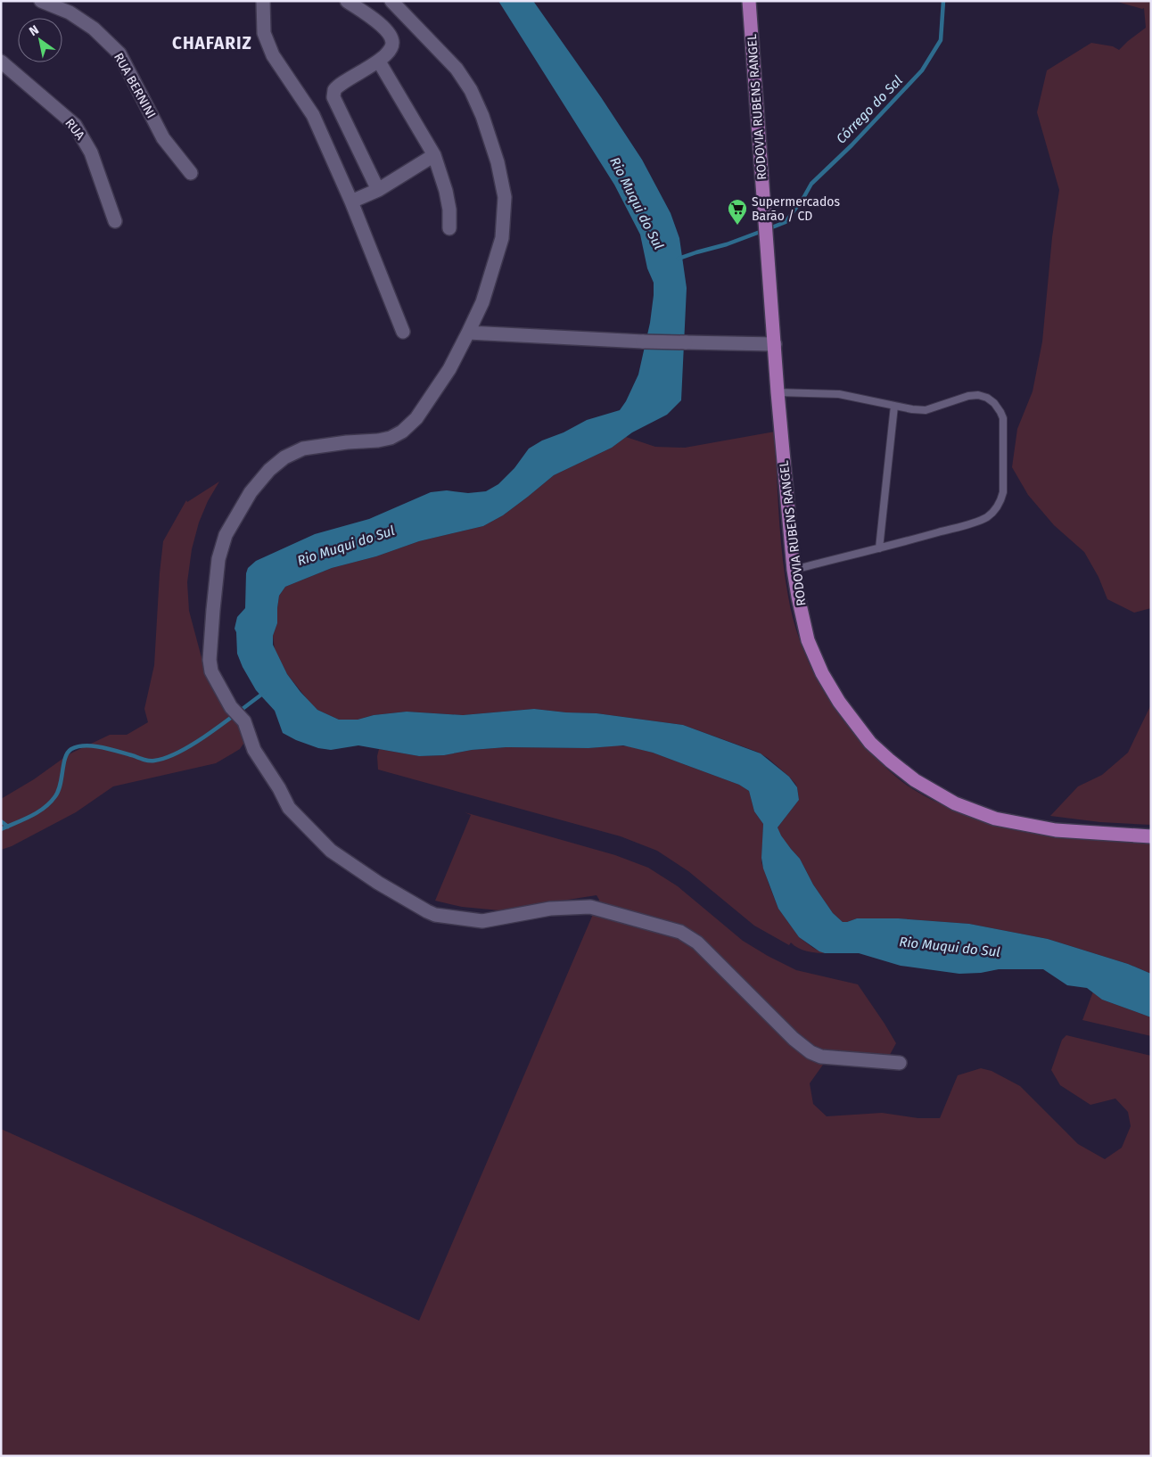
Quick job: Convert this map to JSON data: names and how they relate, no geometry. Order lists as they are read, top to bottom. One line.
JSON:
{"streets":{"main road":["RODOVIA RUBENS RANGEL"],"street":["RUA BERNINI","RUA"]},"districts":["CHAFARIZ"],"water":["Córrego do Sal","Rio Muqui do Sul"],"places":{"supermarket":["Supermercados Barão / CD"]},"north":"top left"}
